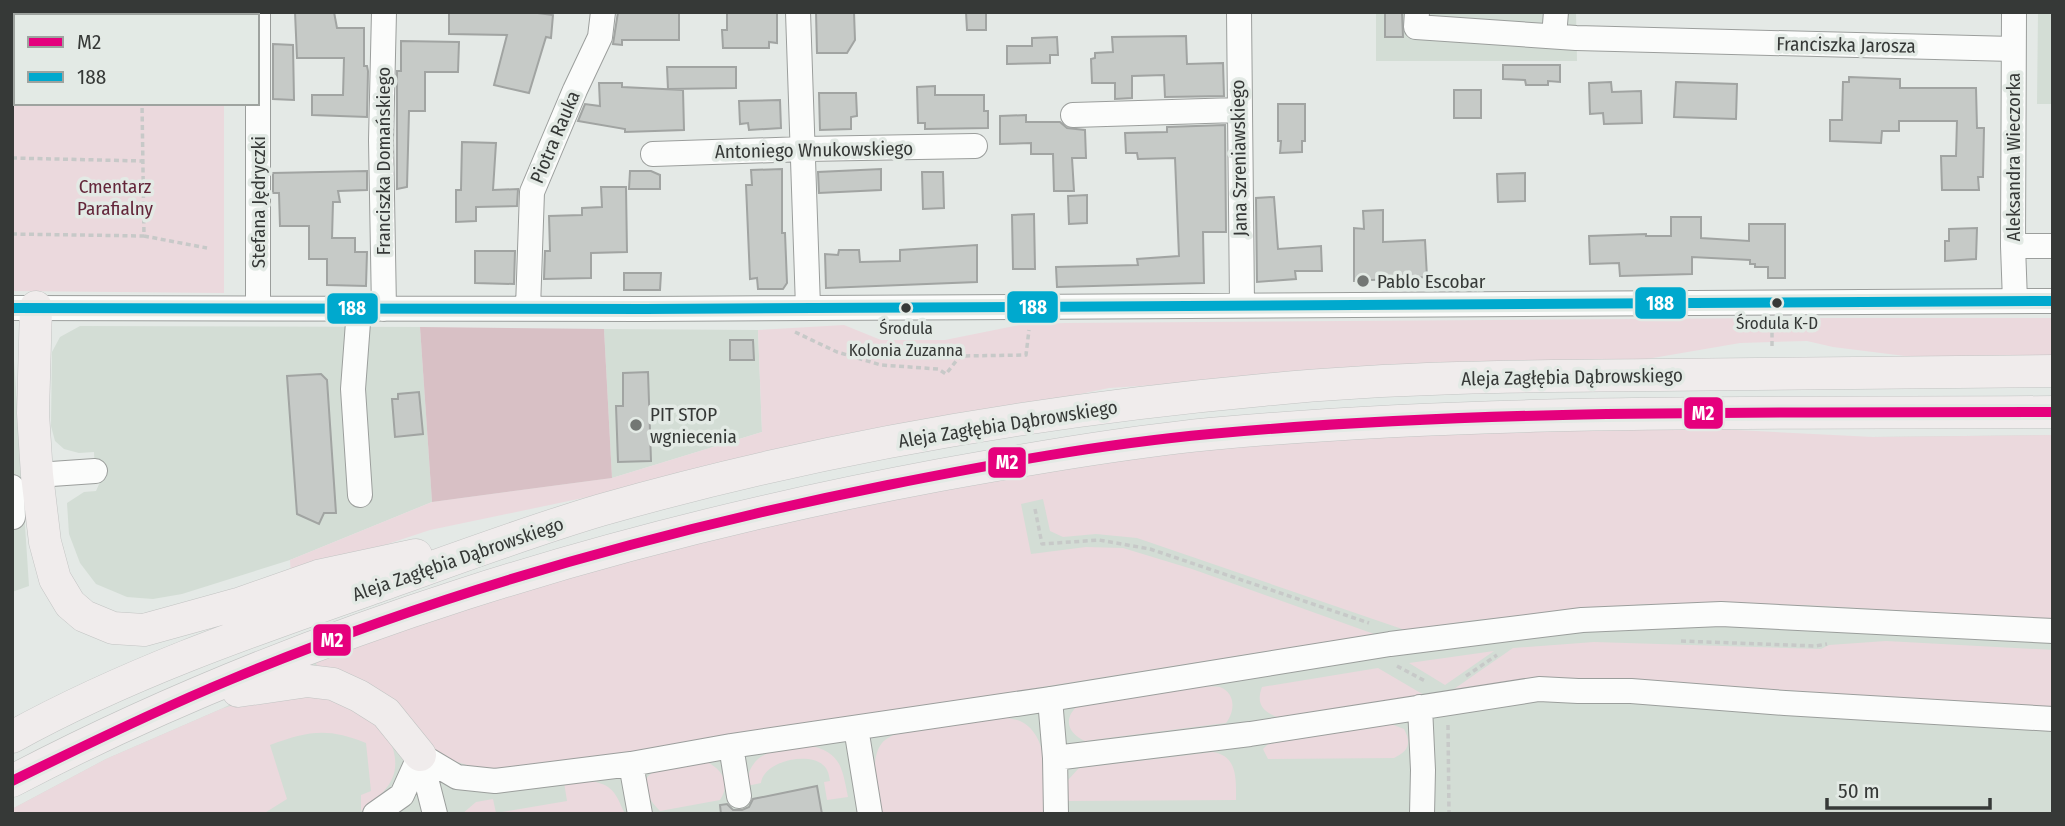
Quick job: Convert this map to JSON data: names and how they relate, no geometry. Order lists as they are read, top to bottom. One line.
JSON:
{"streets":{"main road":["Aleja Zagłębia Dąbrowskiego"],"street":["Franciszka Jarosza","Piotra Rauka","Antoniego Wnukowskiego","Aleksandra Wieczorka","Jana Szreniawskiego","Franciszka Domańskiego","Stefana Jędryczki"]},"crossings":[["Franciszka Jarosza","Aleksandra Wieczorka"]],"parks":["Cmentarz Parafialny"],"places":["Pablo Escobar","Środula K-D","Środula Kolonia Zuzanna","PIT STOP wgniecenia"],"lines":["transit line 188","transit line M2"],"legend":["M2","188"],"scale_bar":"50 m"}
